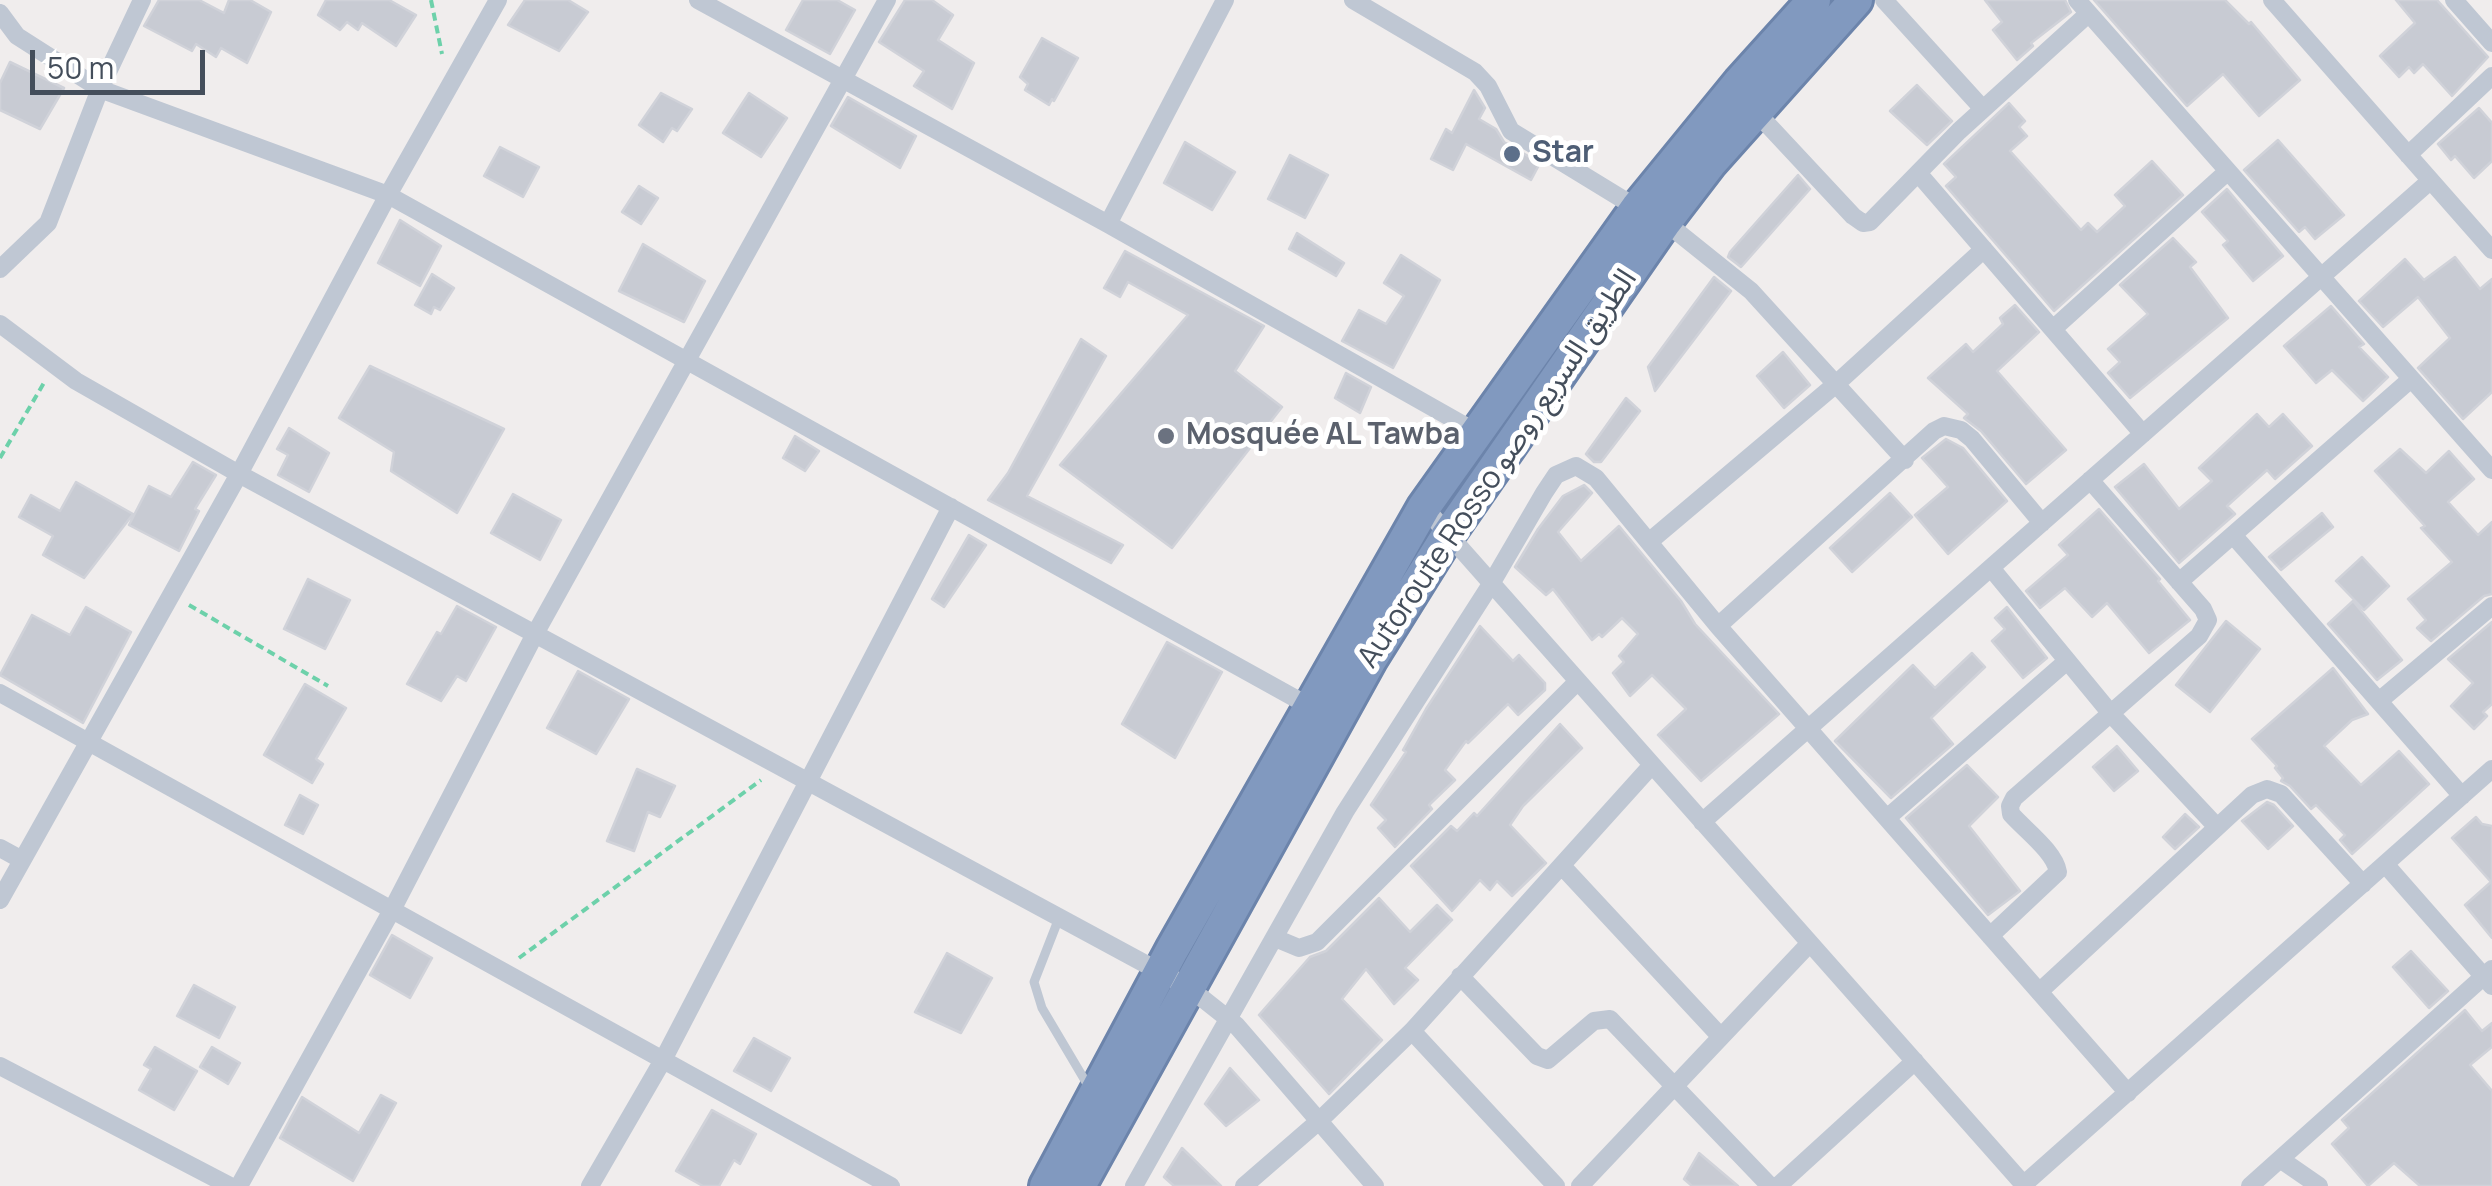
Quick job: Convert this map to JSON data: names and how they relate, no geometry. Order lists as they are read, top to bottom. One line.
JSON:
{"streets":{"highway":["Autoroute Rosso الطريق السريع روصو"]},"places":["Star","Mosquée AL Tawba"],"scale_bar":"50 m"}
